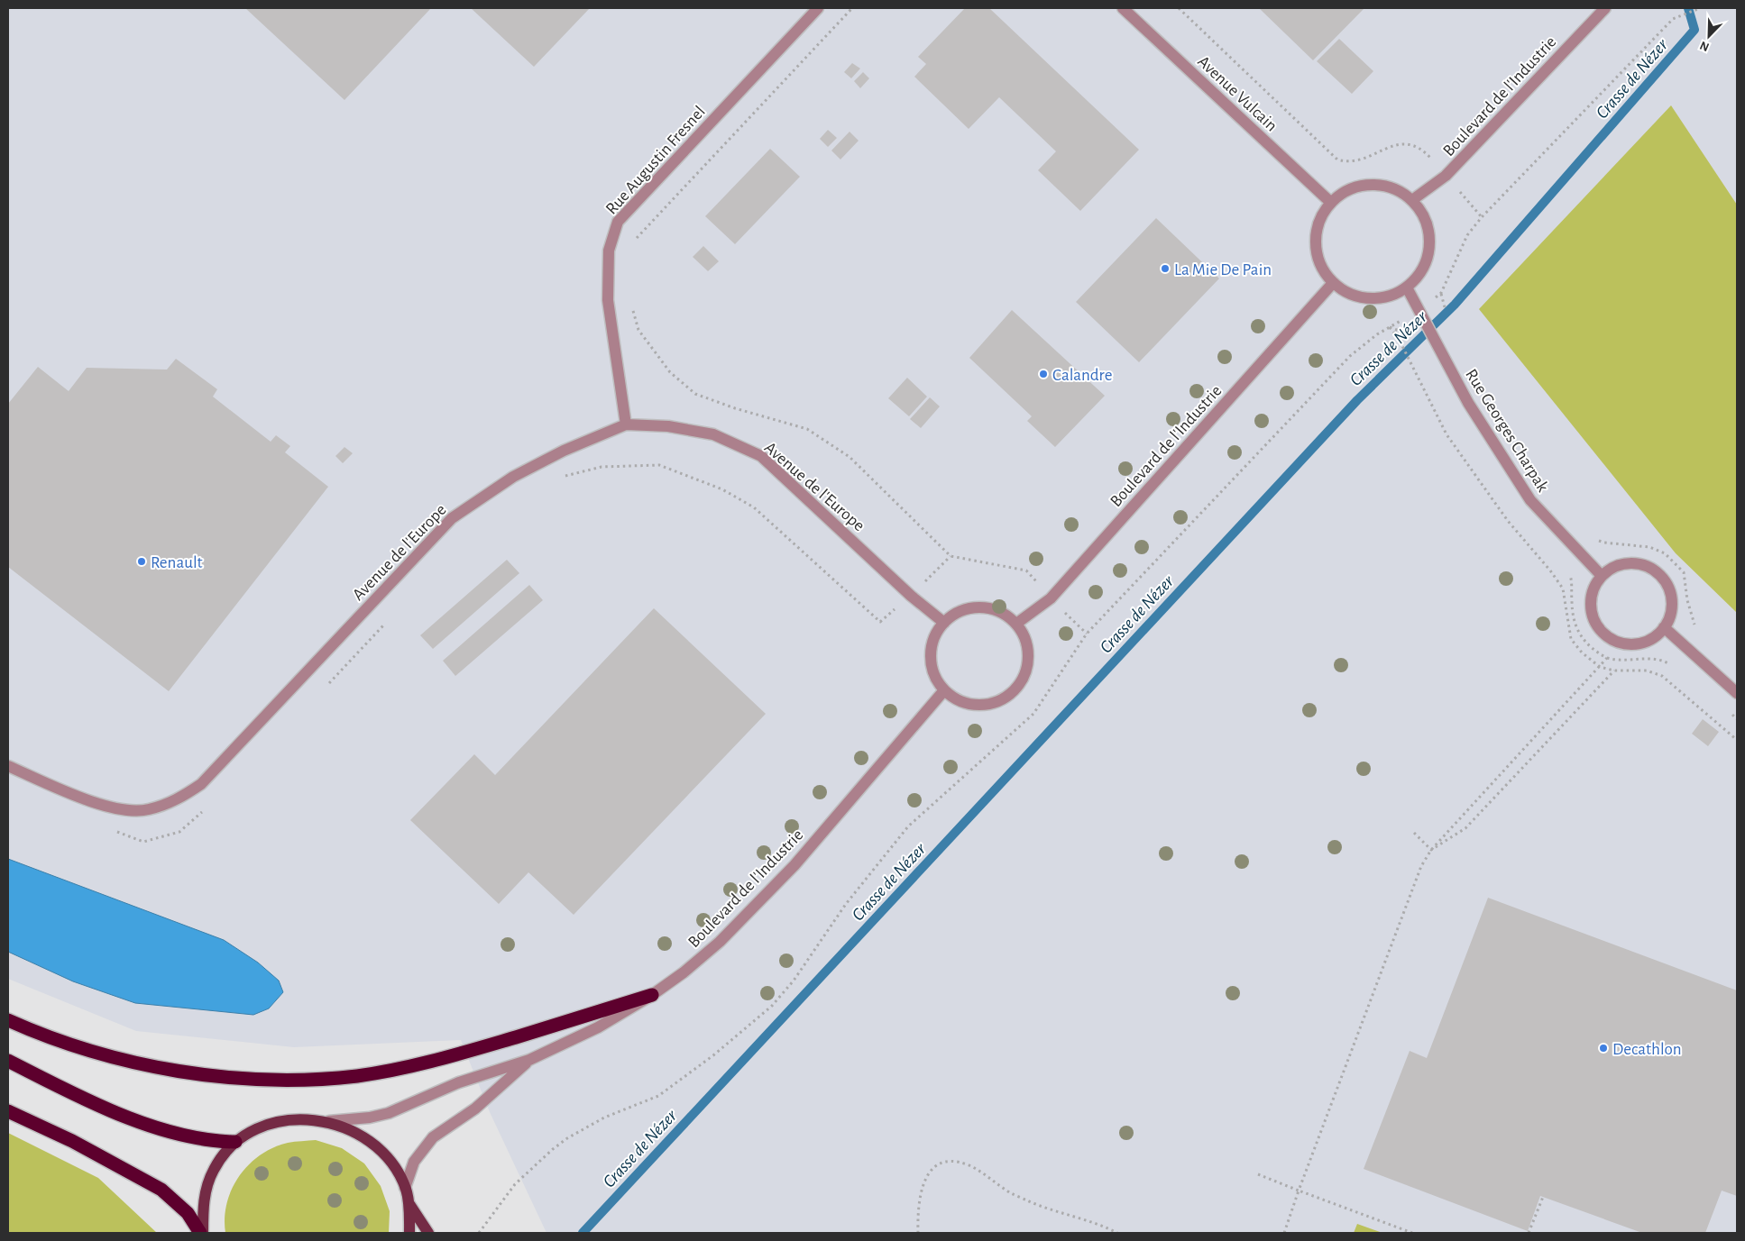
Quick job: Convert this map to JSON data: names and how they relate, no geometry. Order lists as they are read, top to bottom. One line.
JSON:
{"streets":{"street":["Avenue Vulcain","Boulevard de l'Industrie","Rue Augustin Fresnel","Rue Georges Charpak","Avenue de l'Europe"]},"crossings":[["Avenue Vulcain","Boulevard de l'Industrie"],["Avenue Vulcain","Rue Georges Charpak"],["Boulevard de l'Industrie","Rue Georges Charpak"],["Boulevard de l'Industrie","Avenue de l'Europe"],["Rue Augustin Fresnel","Avenue de l'Europe"]],"water":["Crasse de Nézer"],"places":["La Mie De Pain","Calandre","Renault","Decathlon"],"north":"bottom left"}
